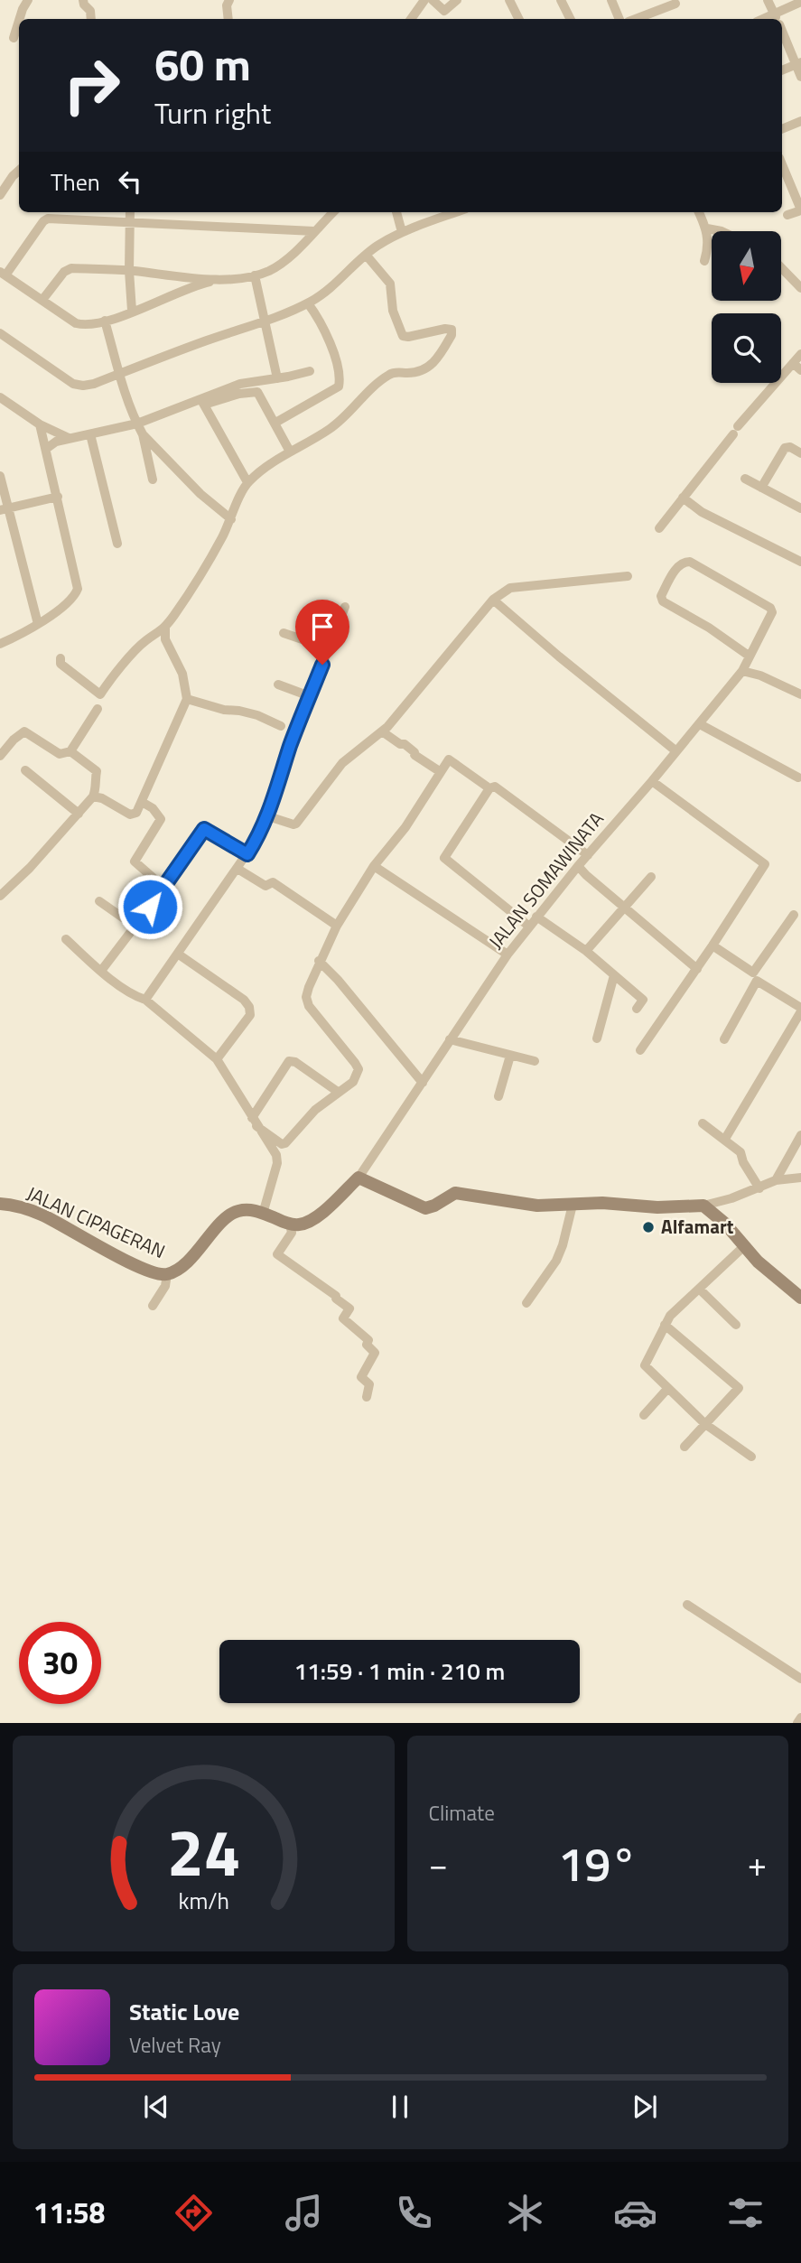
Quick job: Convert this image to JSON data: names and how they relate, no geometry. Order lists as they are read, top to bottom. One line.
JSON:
{"streets":{"street":["JALAN SOMAWINATA","JALAN CIPAGERAN"]},"places":["Alfamart"],"north":"bottom","page":{"turn":["60 m","Turn right"],"then":"Then","limit":"30","trip":"11:59 · 1 min · 210 m","tile":"Climate","heat":["−","19°","+"],"song":["Static Love","Velvet Ray"],"tabs":"11:58","gauge":["24","km/h"]}}
